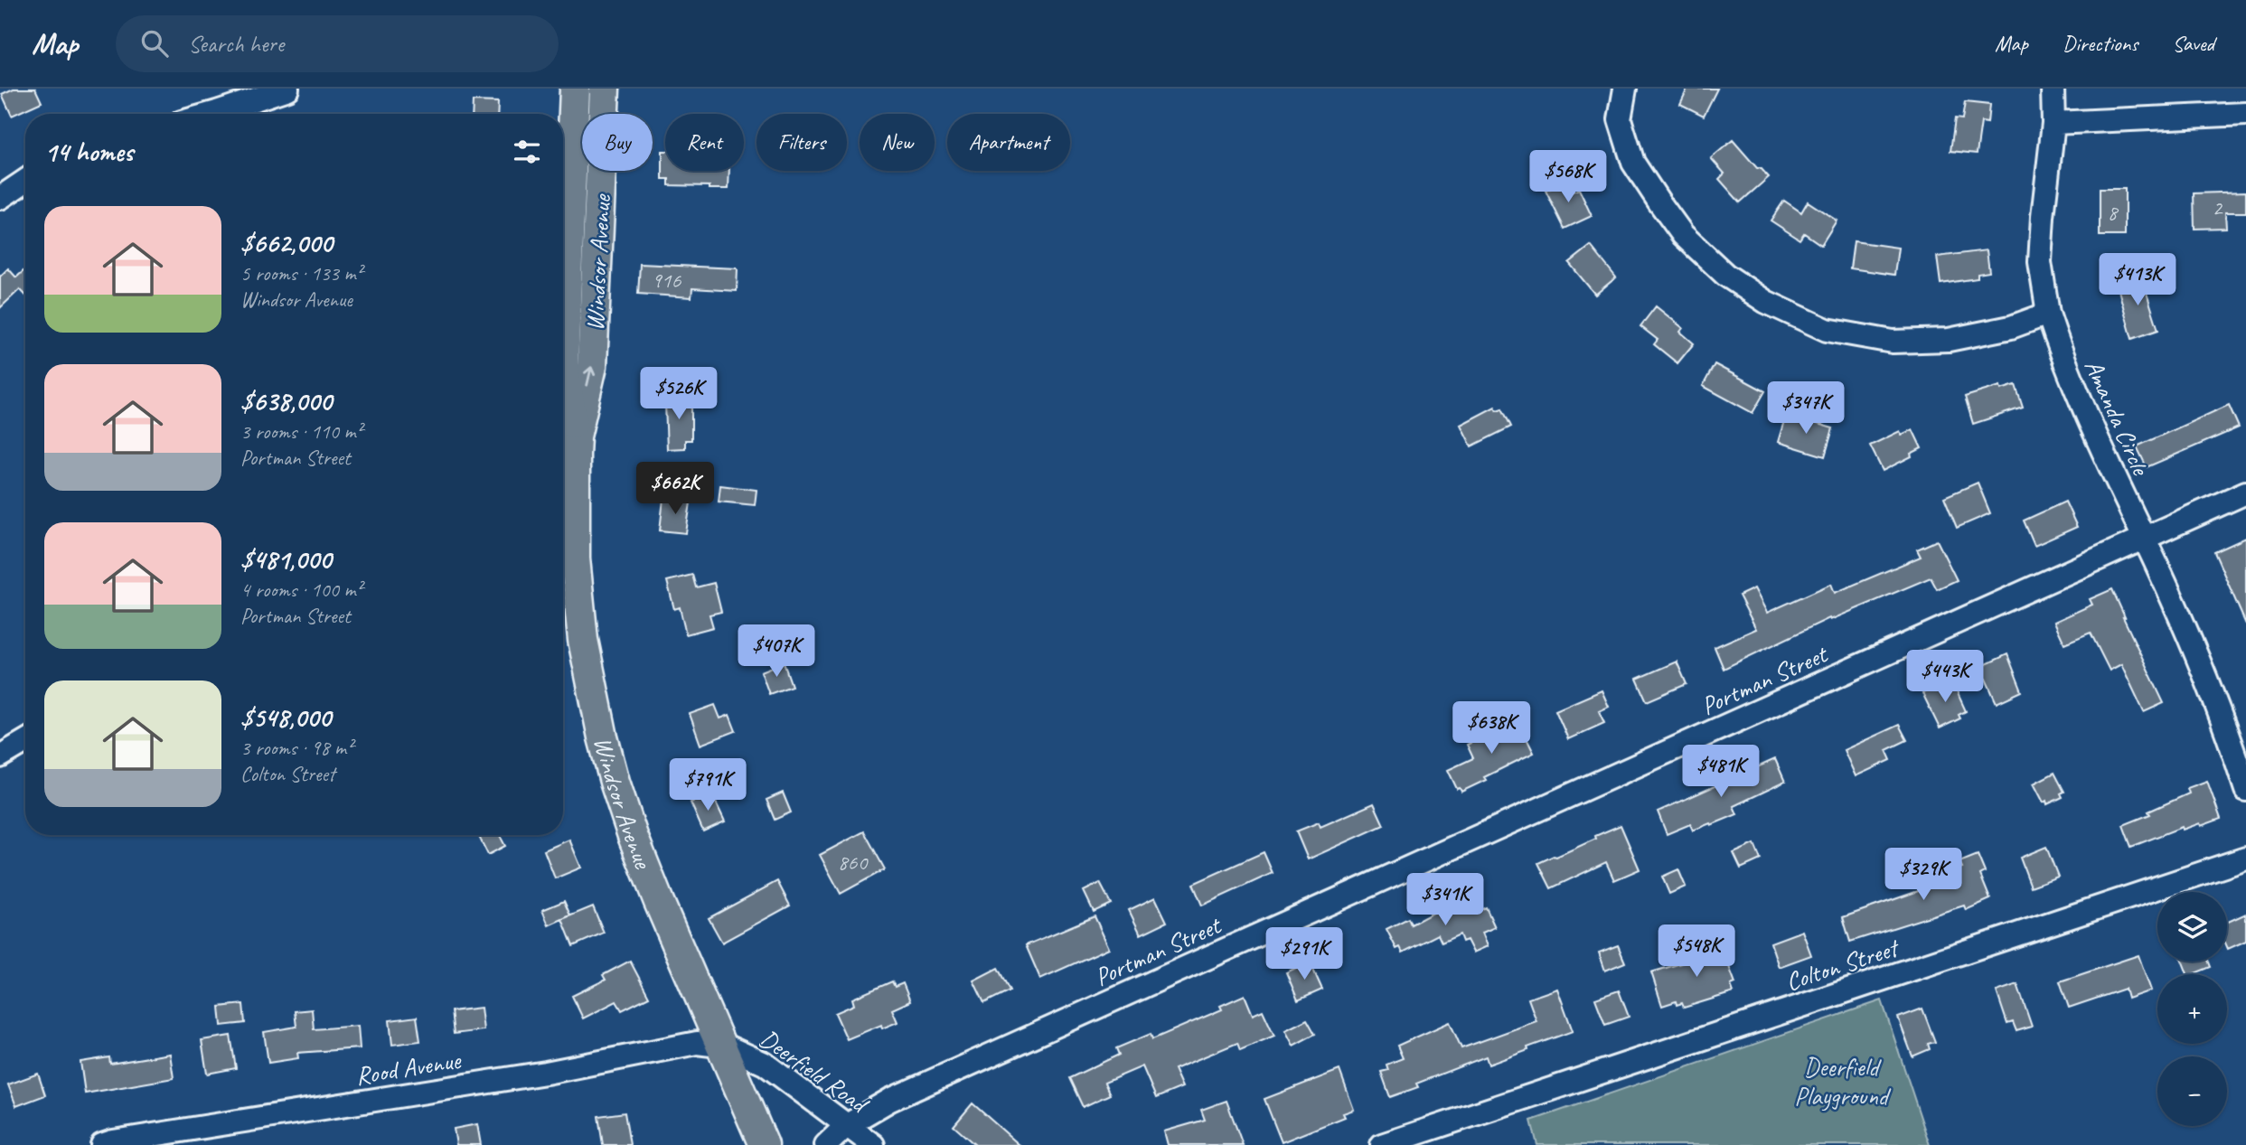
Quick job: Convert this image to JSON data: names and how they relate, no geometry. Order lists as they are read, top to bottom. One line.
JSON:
{"streets":{"main road":["Windsor Avenue"],"street":["Amanda Circle","Portman Street","Colton Street","Rood Avenue","Deerfield Road"]},"crossings":[["Windsor Avenue","Rood Avenue"],["Windsor Avenue","Deerfield Road"],["Amanda Circle","Portman Street"],["Portman Street","Deerfield Road"],["Rood Avenue","Deerfield Road"]],"parks":["Deerfield Playground"],"house_numbers":["2","8","916","860"],"page":{"header":"Map","search":"Search here","nav":["Map","Directions","Saved"],"chip":["Buy","Rent","Filters","New","Apartment"],"heading":"14 homes","price":["$568K","$413K","$526K","$347K","$662K","$407K","$443K","$638K","$481K","$791K","$329K","$341K","$548K","$291K"],"list":[{"name":"$662,000","note":"5 rooms · 133 m² · Windsor Avenue"},{"name":"$638,000","note":"3 rooms · 110 m² · Portman Street"},{"name":"$481,000","note":"4 rooms · 100 m² · Portman Street"},{"name":"$548,000","note":"3 rooms · 98 m² · Colton Street"}],"map_buttons":["+","−"]}}
